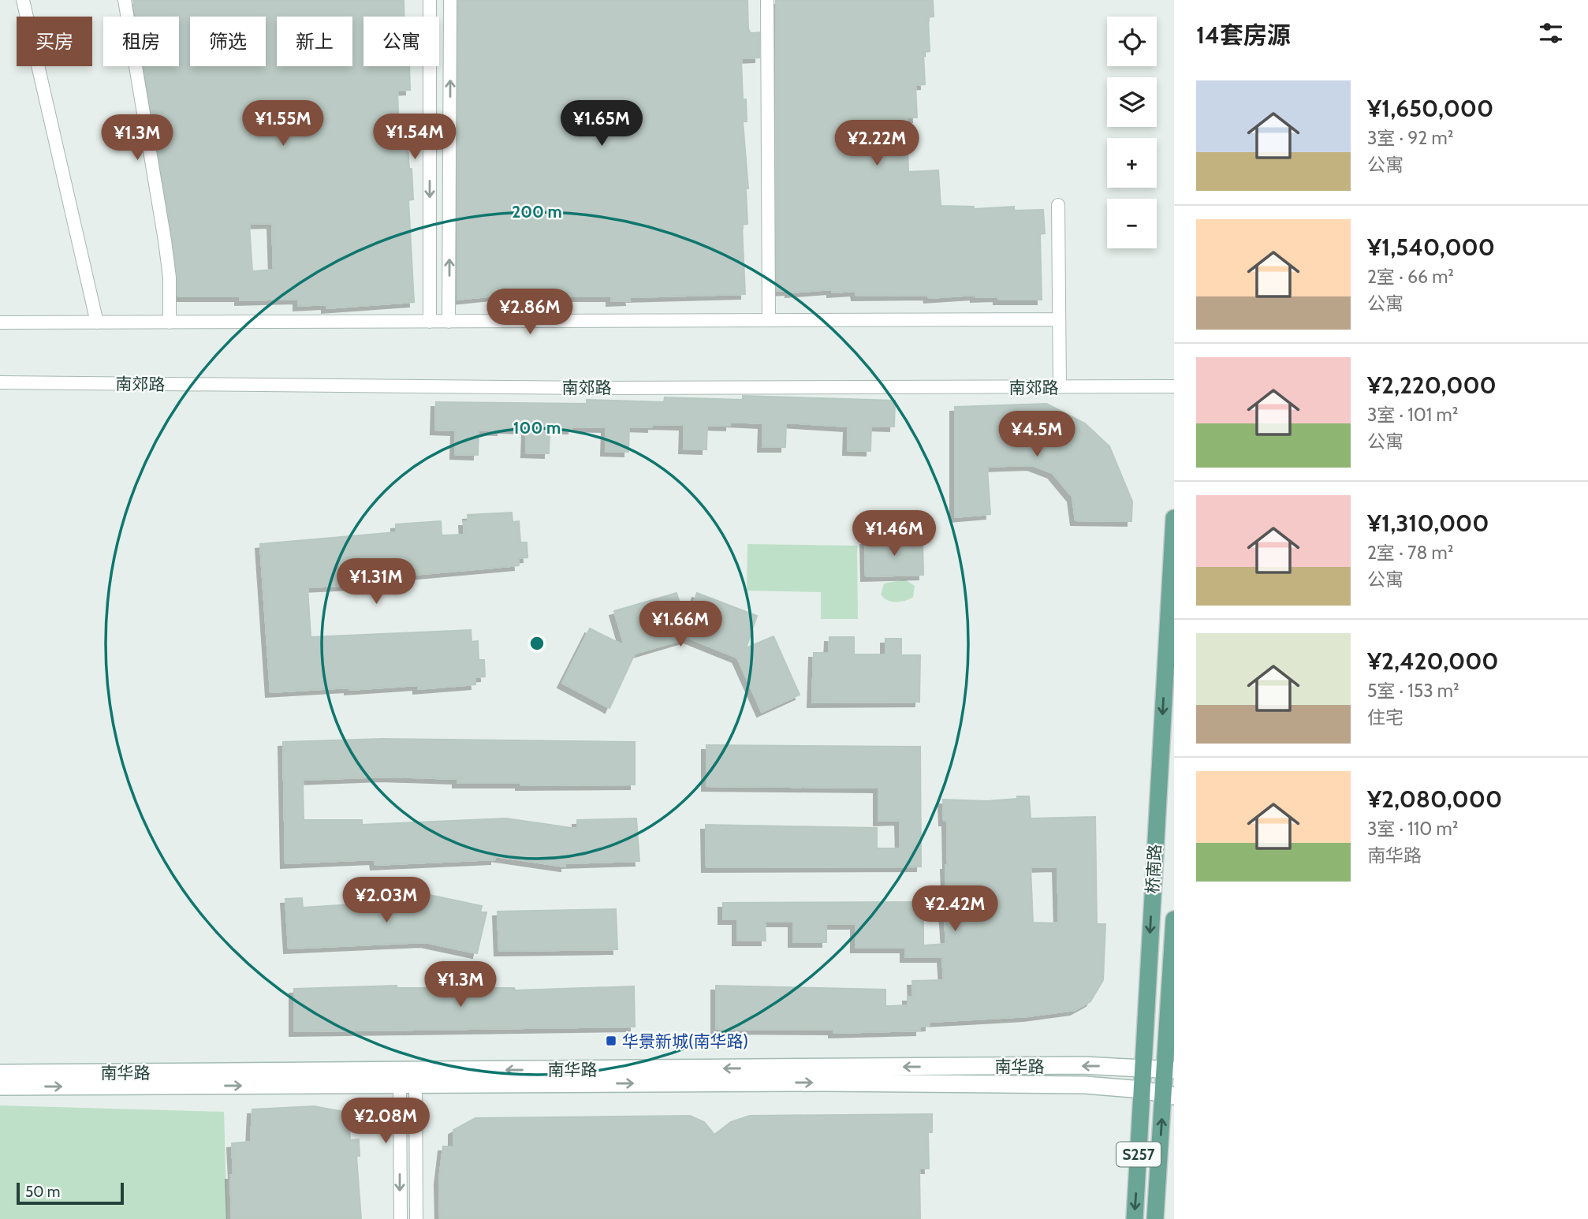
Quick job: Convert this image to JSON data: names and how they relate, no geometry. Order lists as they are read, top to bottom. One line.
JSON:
{"streets":{"main road":["桥南路","S257"],"street":["南郊路","南华路"]},"crossings":[["桥南路","南华路"],["南华路","S257"]],"places":{"transit":["华景新城(南华路)"]},"scale_bar":"50 m","page":{"heading":"14套房源","map_buttons":["+","−"],"chip":["买房","租房","筛选","新上","公寓"],"list":[{"name":"¥1,650,000","note":"3室 · 92 m² · 公寓"},{"name":"¥1,540,000","note":"2室 · 66 m² · 公寓"},{"name":"¥2,220,000","note":"3室 · 101 m² · 公寓"},{"name":"¥1,310,000","note":"2室 · 78 m² · 公寓"},{"name":"¥2,420,000","note":"5室 · 153 m² · 住宅"},{"name":"¥2,080,000","note":"3室 · 110 m² · 南华路"}],"price":["¥1.55M","¥1.65M","¥1.54M","¥1.3M","¥2.22M","¥2.86M","¥4.5M","¥1.46M","¥1.31M","¥1.66M","¥2.03M","¥2.42M","¥1.3M","¥2.08M"],"scale":"50 m"},"rings":["200 m","100 m"]}
